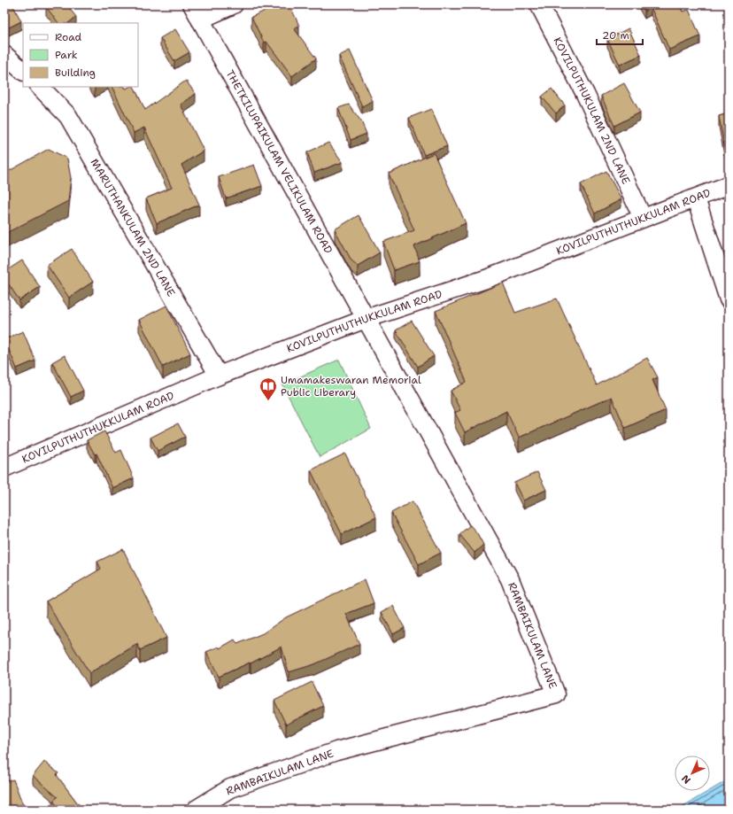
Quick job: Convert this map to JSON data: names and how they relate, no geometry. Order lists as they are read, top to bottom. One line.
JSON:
{"streets":{"street":["KOVILPUTHUKULAM 2ND LANE","THETKILUPAIKULAM VELIKULAM ROAD","KOVILPUTHUTHUKKULAM ROAD","MARUTHANKULAM 2ND LANE","RAMBAIKULAM LANE"]},"crossings":[["KOVILPUTHUKULAM 2ND LANE","KOVILPUTHUTHUKKULAM ROAD"],["THETKILUPAIKULAM VELIKULAM ROAD","KOVILPUTHUTHUKKULAM ROAD"],["THETKILUPAIKULAM VELIKULAM ROAD","RAMBAIKULAM LANE"],["KOVILPUTHUTHUKKULAM ROAD","MARUTHANKULAM 2ND LANE"],["KOVILPUTHUTHUKKULAM ROAD","RAMBAIKULAM LANE"]],"places":{"library":["Umamakeswaran Memorial Public Liberary"]},"legend":["Road","Park","Building"],"scale_bar":"20 m","north":"bottom left"}
